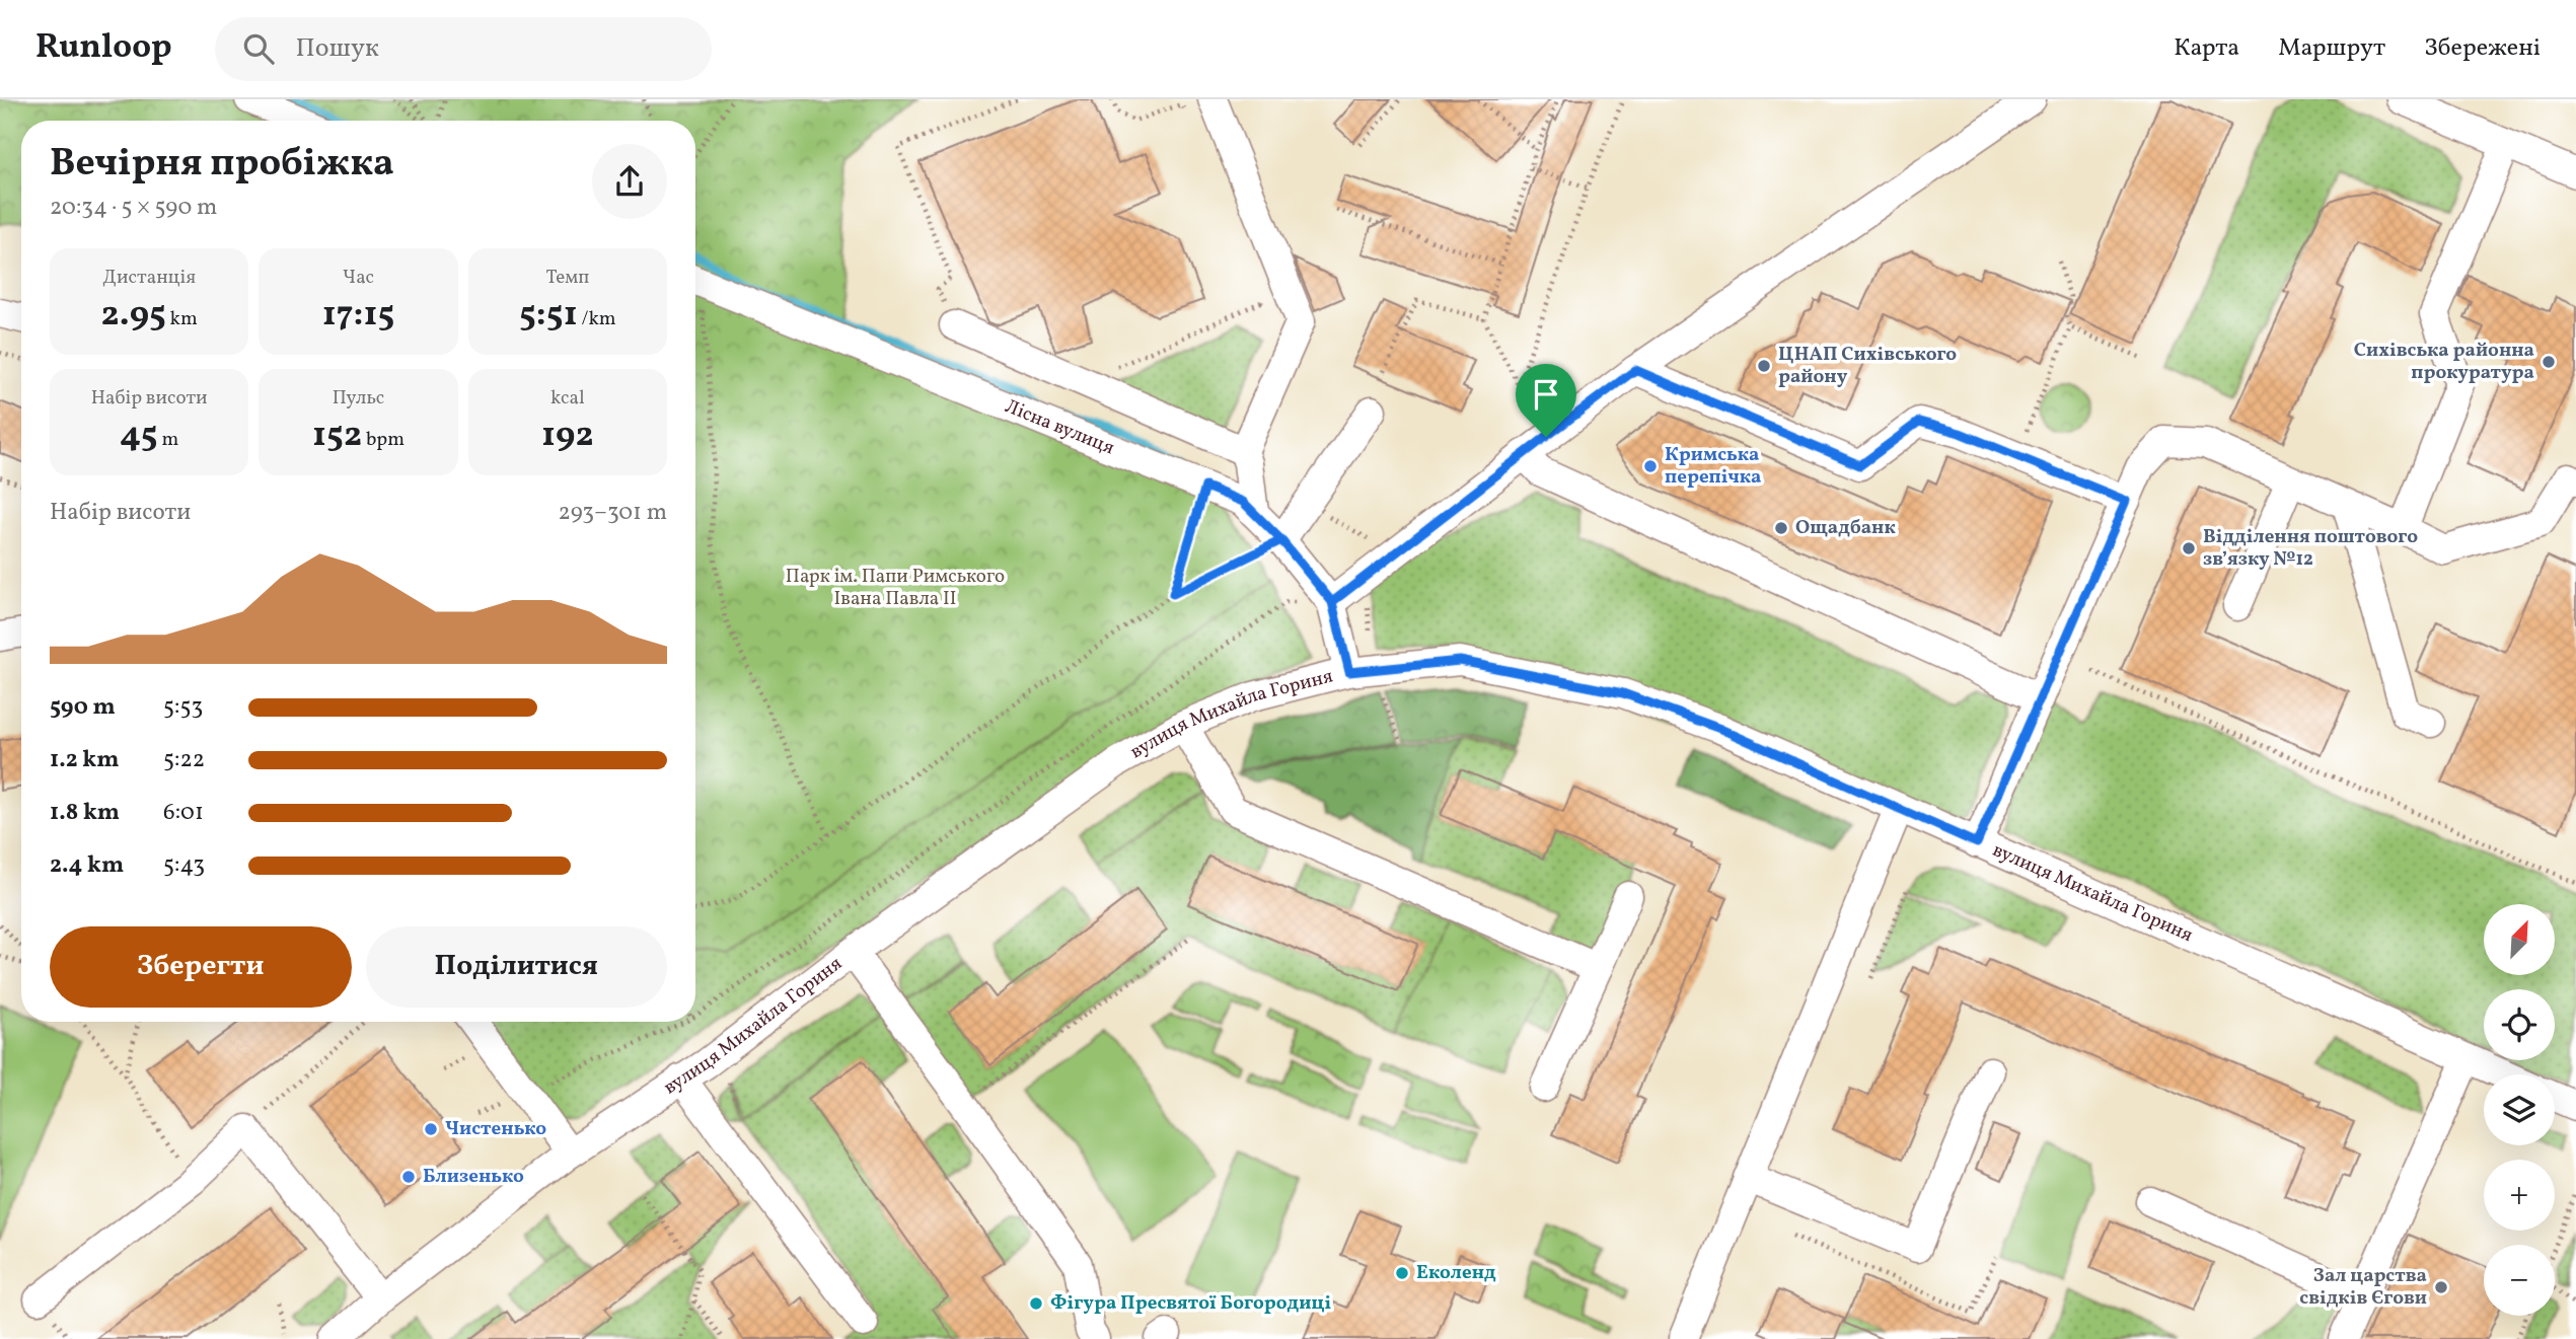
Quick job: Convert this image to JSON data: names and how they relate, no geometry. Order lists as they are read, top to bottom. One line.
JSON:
{"streets":{"street":["Лісна вулиця","вулиця Михайла Гориня"]},"crossings":[["Лісна вулиця","вулиця Михайла Гориня"]],"parks":["Парк ім. Папи Римського Івана Павла ІІ"],"places":["Сихівська районна прокуратура","ЦНАП Сихівського району","Кримська перепічка","Ощадбанк","Відділення поштового зв’язку №12","Чистенько","Близенько","Еколенд","Зал царства свідків Єгови","Фігура Пресвятої Богородиці"],"north":"top right","page":{"header":"Runloop","search":"Пошук","nav":["Карта","Маршрут","Збережені"],"heading":["Вечірня пробіжка","20:34 · 5 × 590 m"],"stats":[["Дистанція","2.95 km"],["Час","17:15"],["Темп","5:51 /km"],["Набір висоти","45 m"],["Пульс","152 bpm"],["kcal","192"]],"chart":["Набір висоти","293–301 m"],"list":[{"name":"590 m","note":"5:53"},{"name":"1.2 km","note":"5:22"},{"name":"1.8 km","note":"6:01"},{"name":"2.4 km","note":"5:43"}],"map_buttons":["+","−"],"buttons":["Зберегти","Поділитися"]}}
